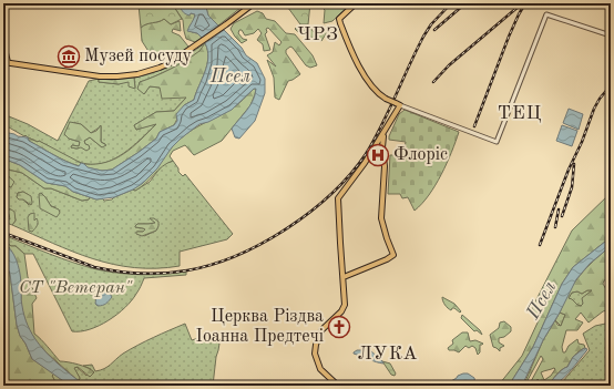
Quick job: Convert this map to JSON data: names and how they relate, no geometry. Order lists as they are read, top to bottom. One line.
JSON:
{"districts":["ЧРЗ","ТЕЦ","ЛУКА"],"water":["Псел"],"parks":["СТ \"Ветеран\""],"places":{"museum":["Музей посуду"],"hospital":["Флоріс"],"church":["Церква Різдва Іоанна Предтечі"]}}
